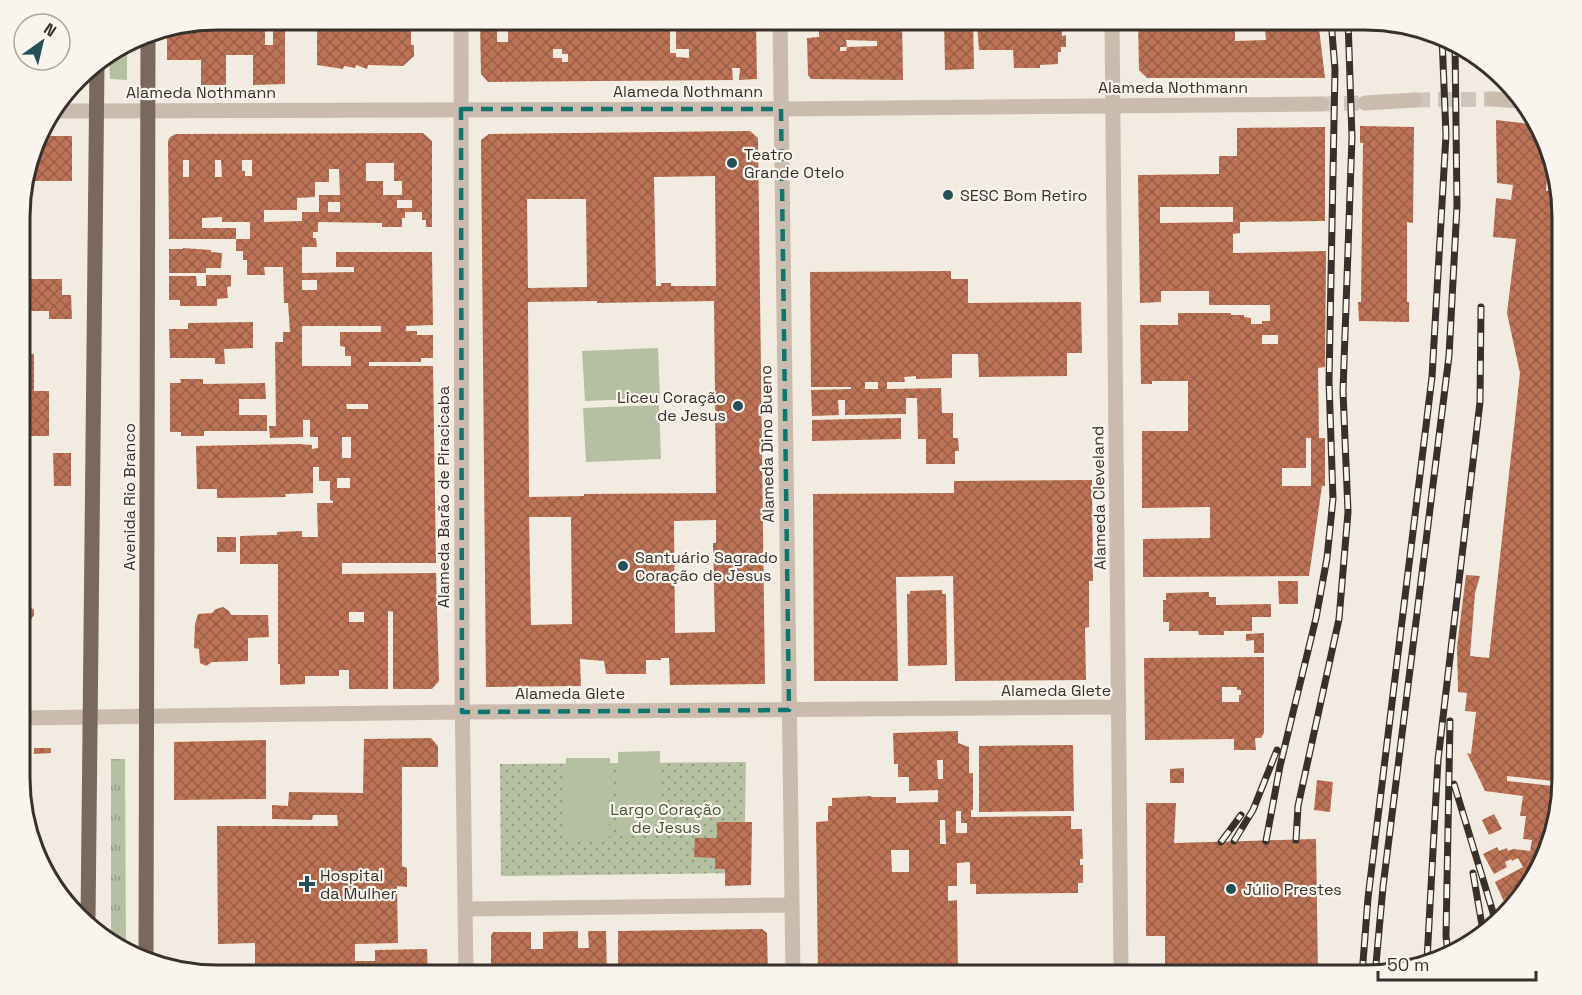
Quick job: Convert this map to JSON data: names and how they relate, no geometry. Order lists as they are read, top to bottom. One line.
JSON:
{"streets":{"main road":["Avenida Rio Branco"],"street":["Alameda Nothmann","Alameda Dino Bueno","Alameda Barão de Piracicaba","Alameda Cleveland","Alameda Glete"]},"crossings":[["Alameda Nothmann","Alameda Dino Bueno"],["Alameda Nothmann","Avenida Rio Branco"],["Alameda Nothmann","Alameda Barão de Piracicaba"],["Alameda Nothmann","Alameda Cleveland"],["Alameda Dino Bueno","Alameda Glete"],["Avenida Rio Branco","Alameda Glete"],["Alameda Barão de Piracicaba","Alameda Glete"],["Alameda Cleveland","Alameda Glete"]],"parks":["Largo Coração de Jesus"],"places":{"other":["Teatro Grande Otelo","SESC Bom Retiro","Liceu Coração de Jesus","Santuário Sagrado Coração de Jesus","Júlio Prestes"],"health":["Hospital da Mulher"]},"scale_bar":"50 m","north":"top right"}
